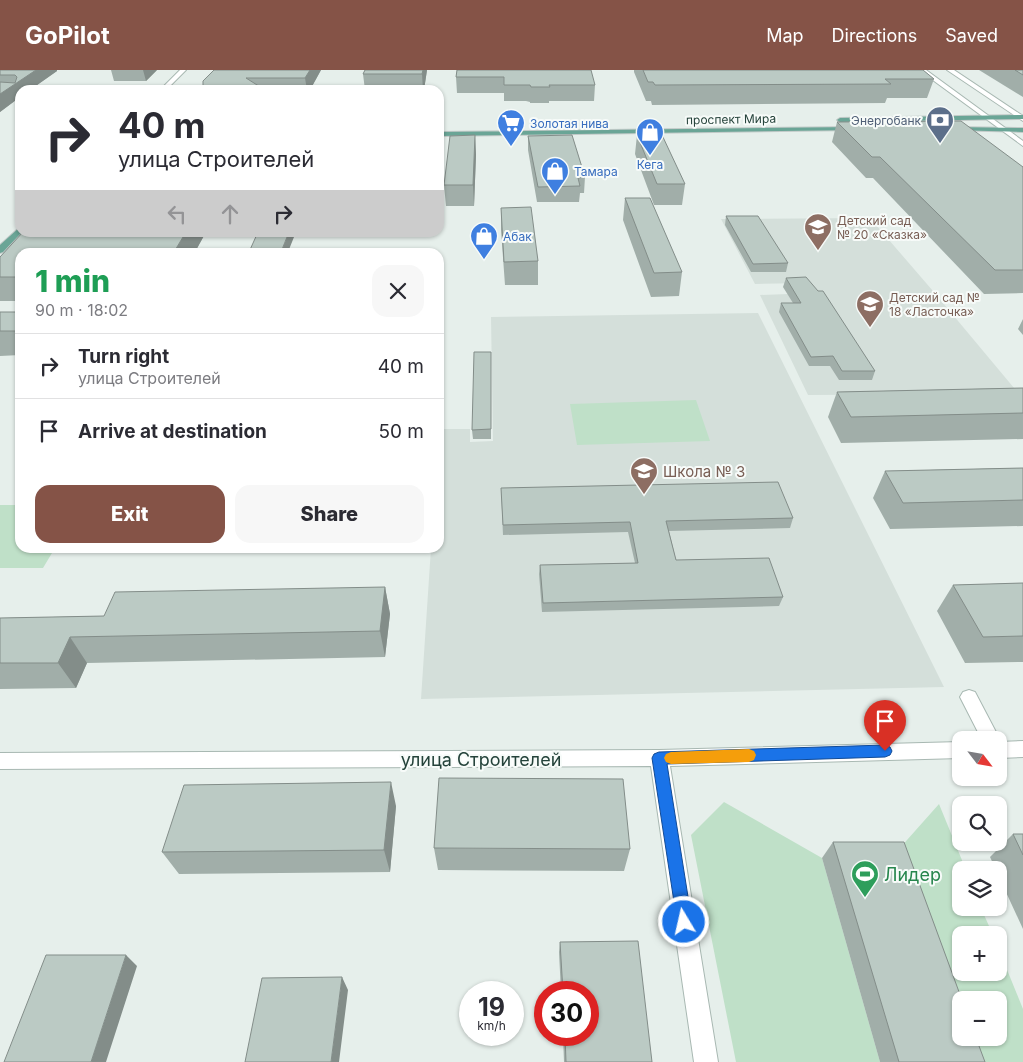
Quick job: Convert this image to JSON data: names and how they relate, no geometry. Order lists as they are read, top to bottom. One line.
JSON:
{"streets":{"main road":["проспект Мира"],"street":["улица Строителей"]},"places":{"bank":["Энергобанк"],"supermarket":["Золотая нива"],"shop":["Кега","Тамара","Абак"],"school or university":["Детский сад № 20 «Сказка»","Детский сад № 18 «Ласточка»","Школа № 3"],"sports":["Лидер"]},"north":"bottom right","page":{"header":"GoPilot","nav":["Map","Directions","Saved"],"turn":["40 m","улица Строителей"],"heading":["1 min","90 m · 18:02"],"list":[{"name":"Turn right","note":"улица Строителей","value":"40 m"},{"name":"Arrive at destination","value":"50 m"}],"buttons":["Exit","Share"],"map_buttons":["+","−"],"speed":"19 km/h","limit":"30"}}
